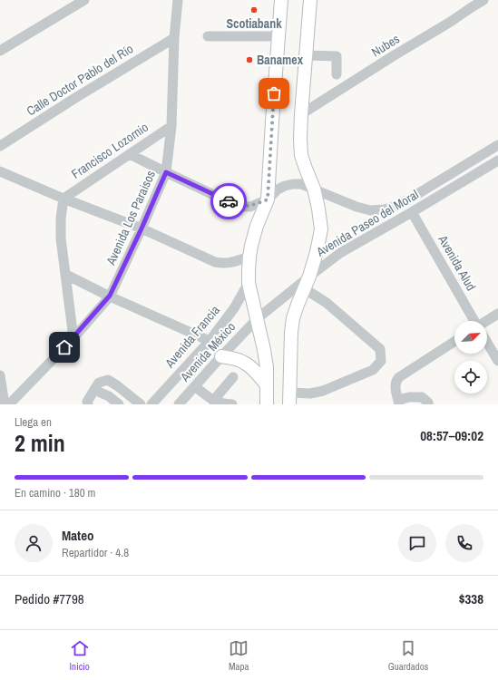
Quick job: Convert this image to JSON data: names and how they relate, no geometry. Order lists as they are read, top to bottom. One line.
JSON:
{"streets":{"street":["Nubes","Calle Doctor Pablo del Río","Francisco Lozornio","Avenida Los Paraisos","Avenida Paseo del Moral","Avenida Alud","Avenida Francia","Avenida México"]},"crossings":[["Calle Doctor Pablo del Río","Avenida Los Paraisos"],["Francisco Lozornio","Avenida Los Paraisos"],["Francisco Lozornio","Avenida Paseo del Moral"],["Avenida Los Paraisos","Avenida Paseo del Moral"],["Avenida Paseo del Moral","Avenida Alud"],["Avenida Paseo del Moral","Avenida México"]],"places":["Scotiabank","Banamex"],"north":"top right","page":{"heading":["2 min","Llega en","08:57–09:02"],"panel":["Mateo","Repartidor · 4.8","Pedido #7798","$338"],"bar":"En camino · 180 m","tabs":["Inicio","Mapa","Guardados"]}}
